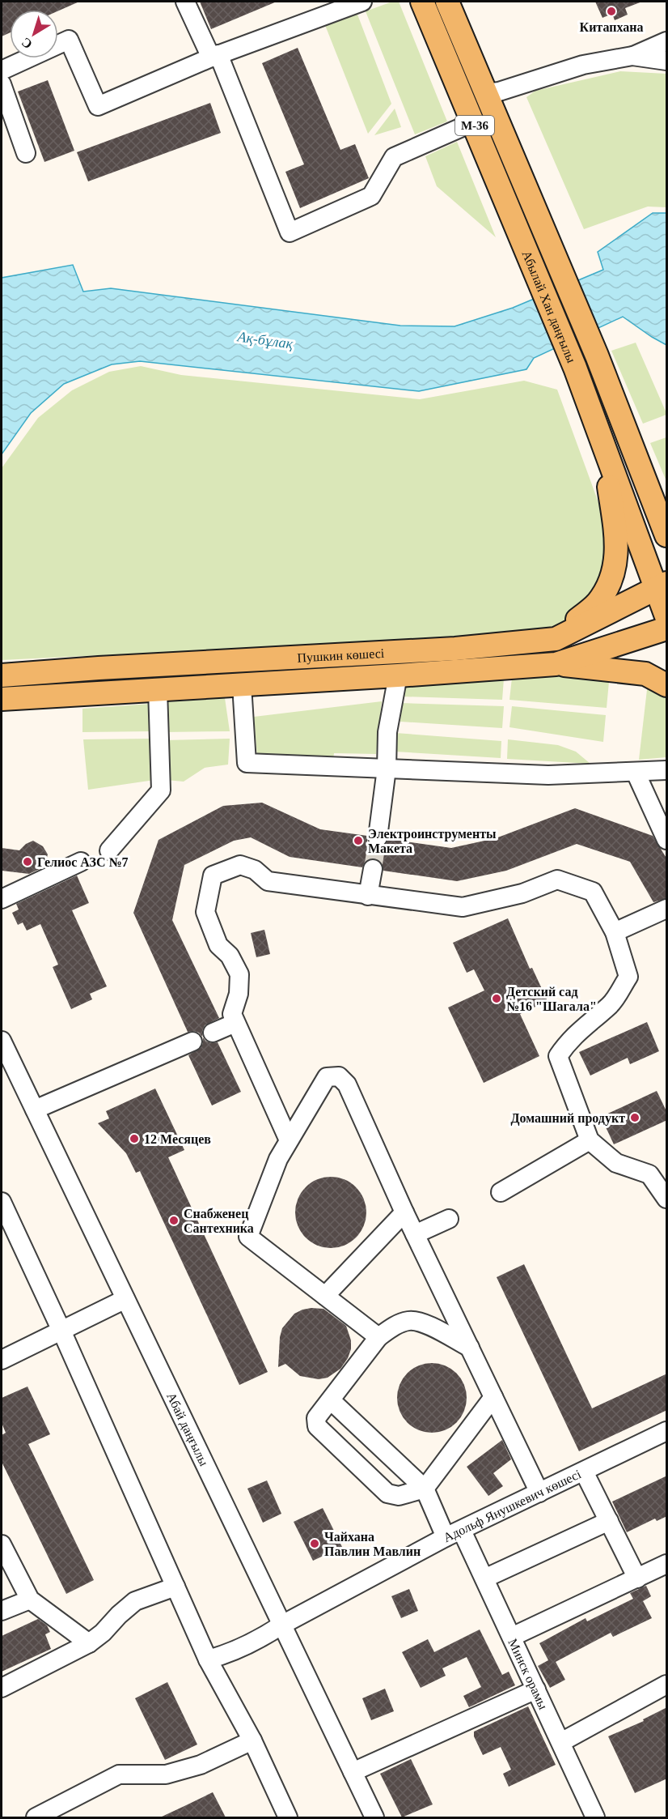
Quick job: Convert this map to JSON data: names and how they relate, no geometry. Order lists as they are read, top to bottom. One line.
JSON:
{"streets":{"main road":["M-36","Абылай Хан даңғылы","Пушкин көшесі"],"street":["Абай даңғылы","Адольф Янушкевич көшесі","Минск орамы"]},"crossings":[["Абылай Хан даңғылы","Пушкин көшесі"],["Абай даңғылы","Адольф Янушкевич көшесі"],["Адольф Янушкевич көшесі","Минск орамы"]],"water":["Ақ-бұлақ"],"places":["Китапхана","Электроинструменты Макета","Гелиос АЗС №7","Детский сад №16 \"Шагала\"","Домашний продукт","12 Месяцев","Снабженец Сантехника","Чайхана Павлин Мавлин"],"north":"bottom left"}
